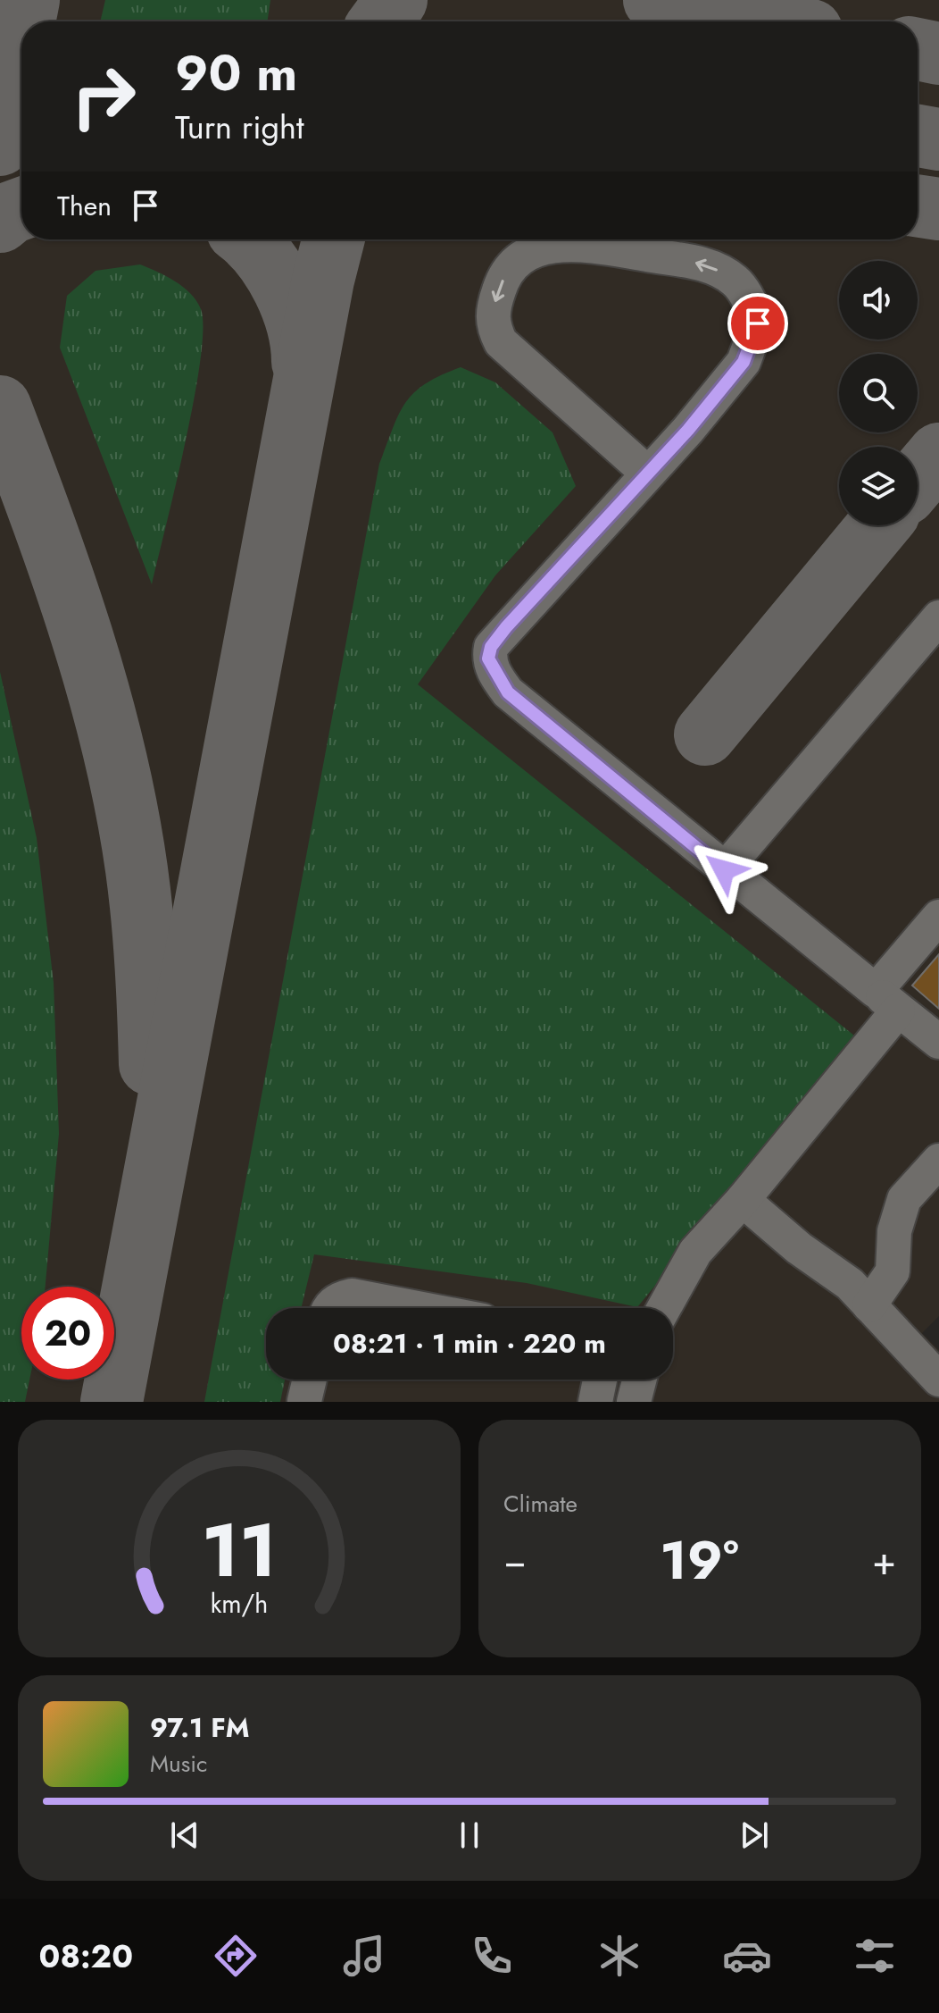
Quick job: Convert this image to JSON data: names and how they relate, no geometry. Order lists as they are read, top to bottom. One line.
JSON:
{"page":{"turn":["90 m","Turn right"],"then":"Then","limit":"20","trip":"08:21 · 1 min · 220 m","tile":"Climate","heat":["−","19°","+"],"song":["97.1 FM","Music"],"tabs":"08:20","gauge":["11","km/h"]}}
